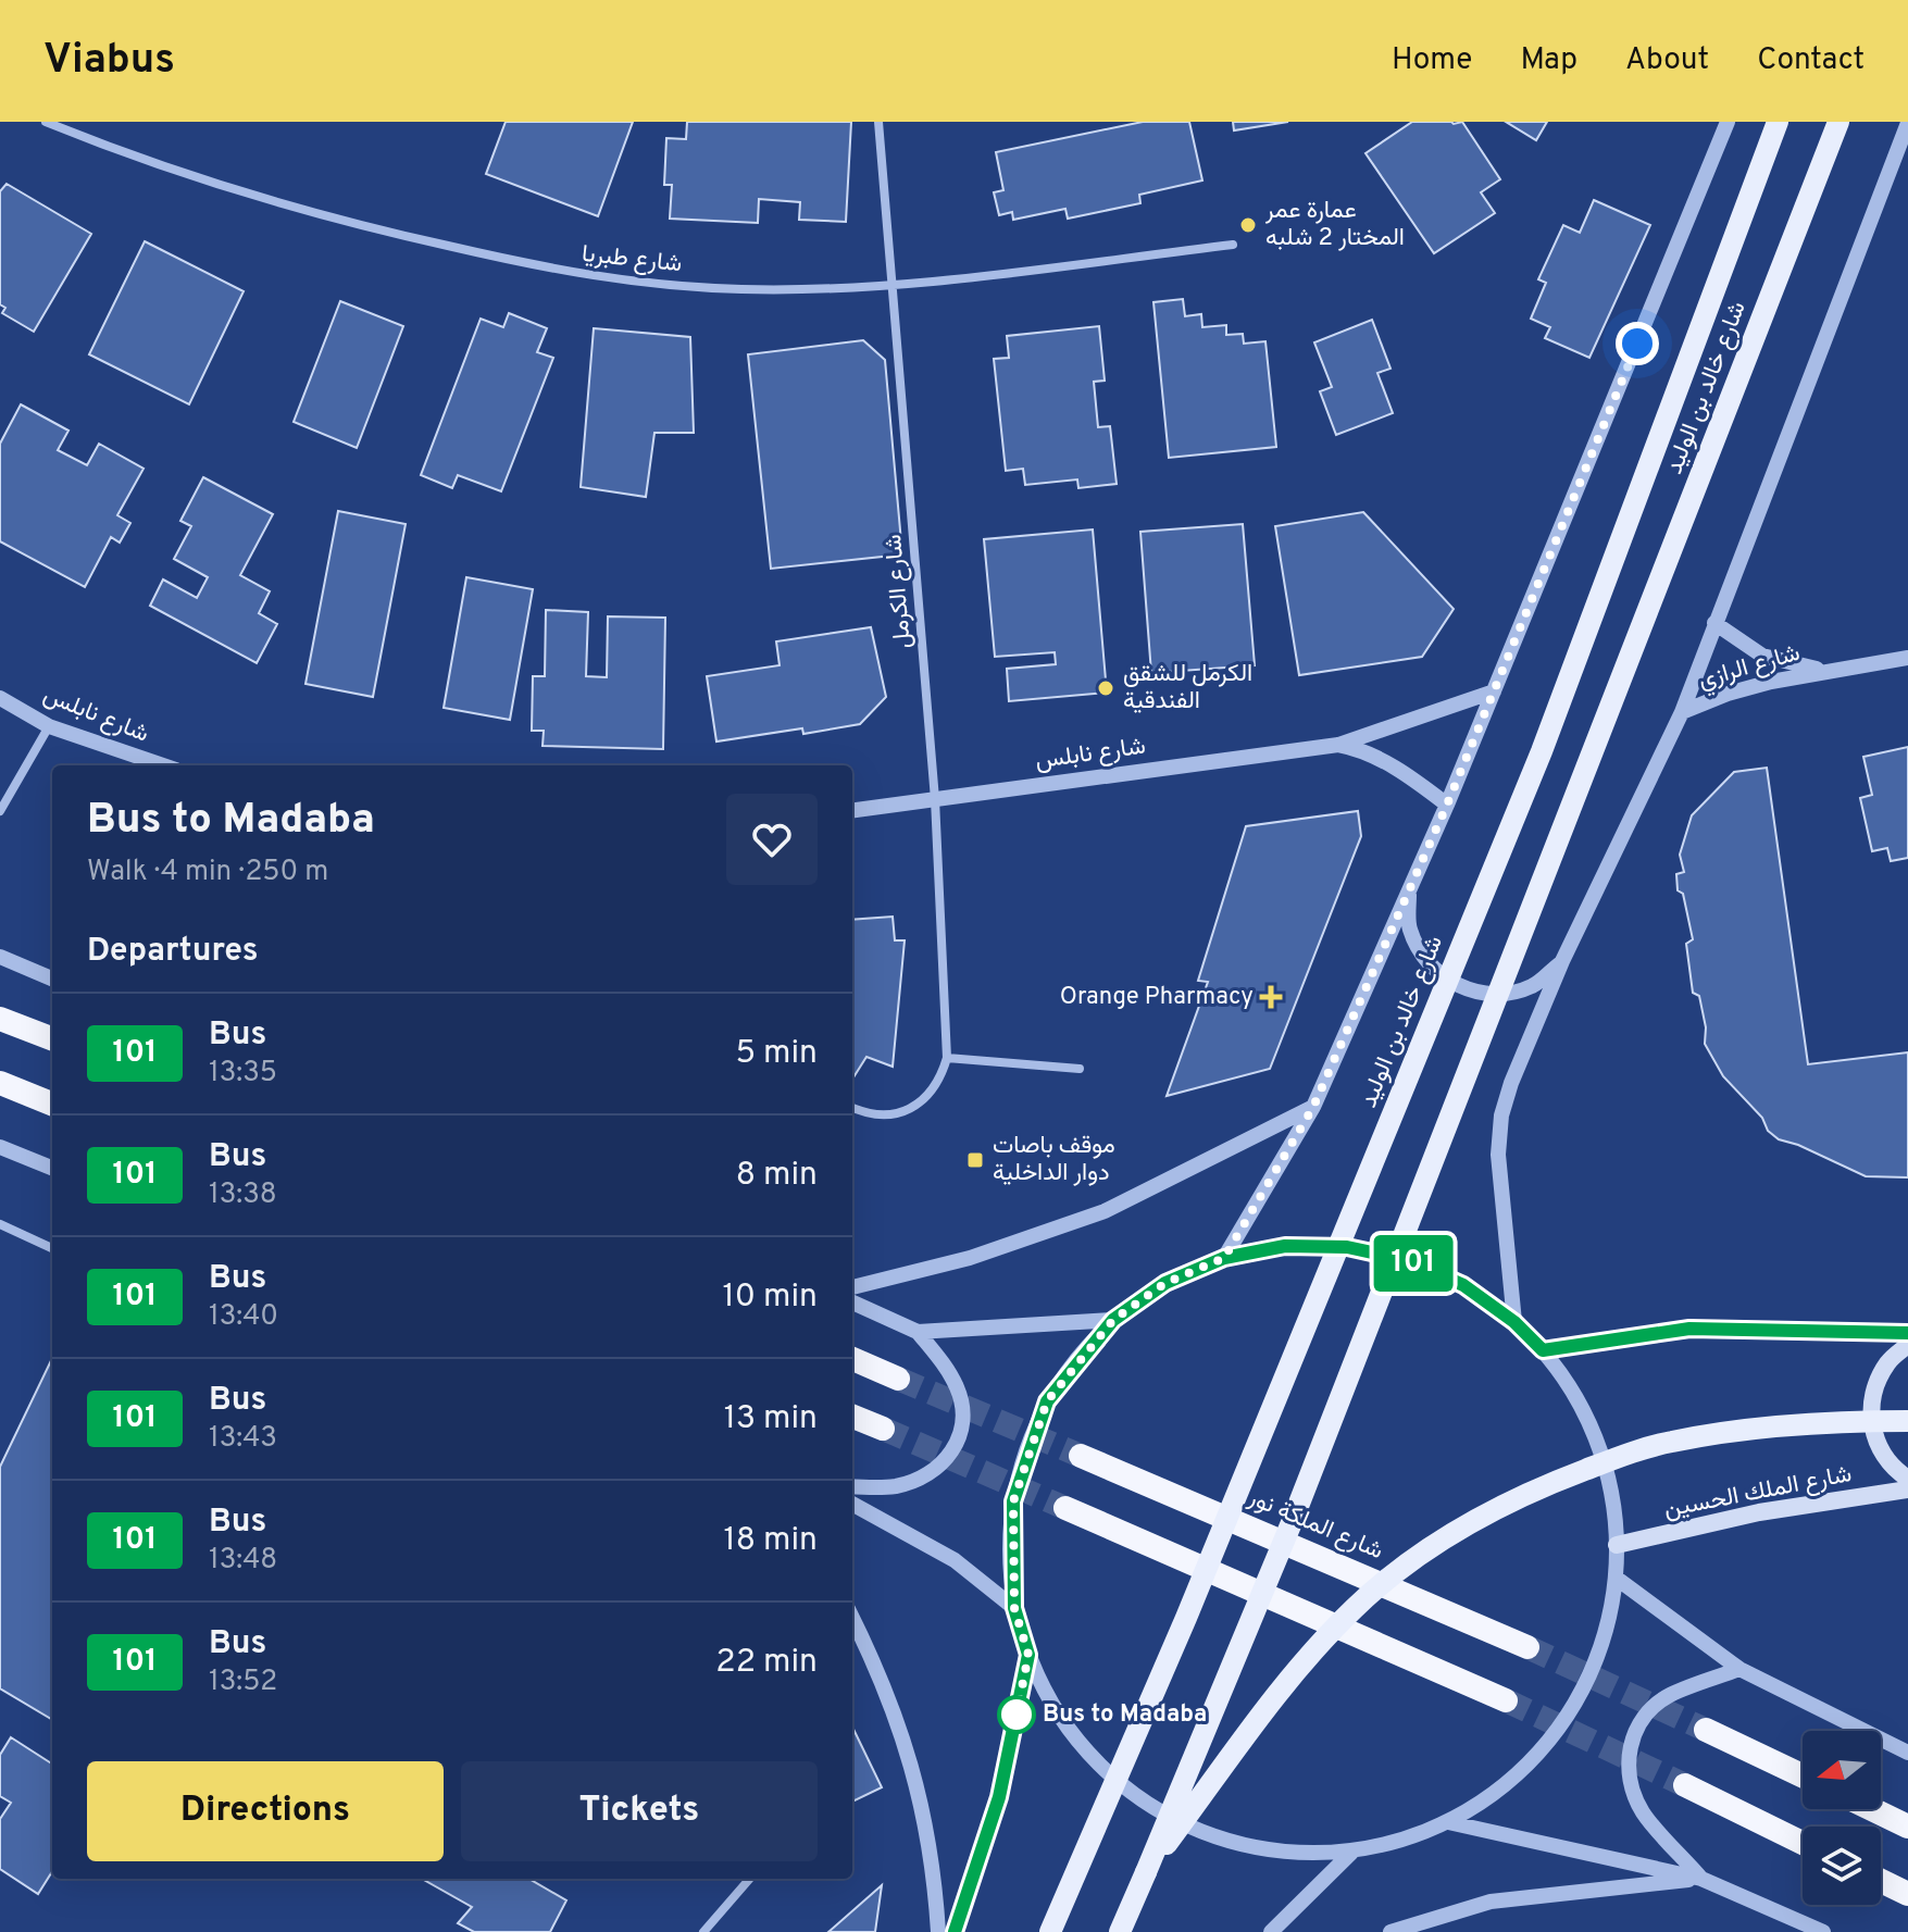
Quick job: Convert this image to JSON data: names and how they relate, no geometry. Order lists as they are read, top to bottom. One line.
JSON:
{"streets":{"highway":["شارع الملكة نور"],"main road":["شارع خالد بن الوليد","شارع الملك الحسين"],"street":["شارع طبريا","شارع الكرمل","شارع الرازي","شارع نابلس"]},"crossings":[["شارع طبريا","شارع الكرمل"],["شارع خالد بن الوليد","شارع نابلس"],["شارع الكرمل","شارع نابلس"]],"places":{"other":["عمارة عمر المختار 2 شلبه","الكرمل للشقق الفندقية","Bus to Madaba"],"health":["Orange Pharmacy"],"transit":["موقف باصات دوار الداخلية"]},"lines":["bus line 101"],"north":"left","page":{"header":"Viabus","nav":["Home","Map","About","Contact"],"on_map":"101","heading":[["Bus to Madaba","Walk · 4 min · 250 m"],"Departures"],"list":[{"mark":"101","name":"Bus","note":"13:35","value":"5 min"},{"mark":"101","name":"Bus","note":"13:38","value":"8 min"},{"mark":"101","name":"Bus","note":"13:40","value":"10 min"},{"mark":"101","name":"Bus","note":"13:43","value":"13 min"},{"mark":"101","name":"Bus","note":"13:48","value":"18 min"},{"mark":"101","name":"Bus","note":"13:52","value":"22 min"}],"buttons":["Directions","Tickets"]}}
